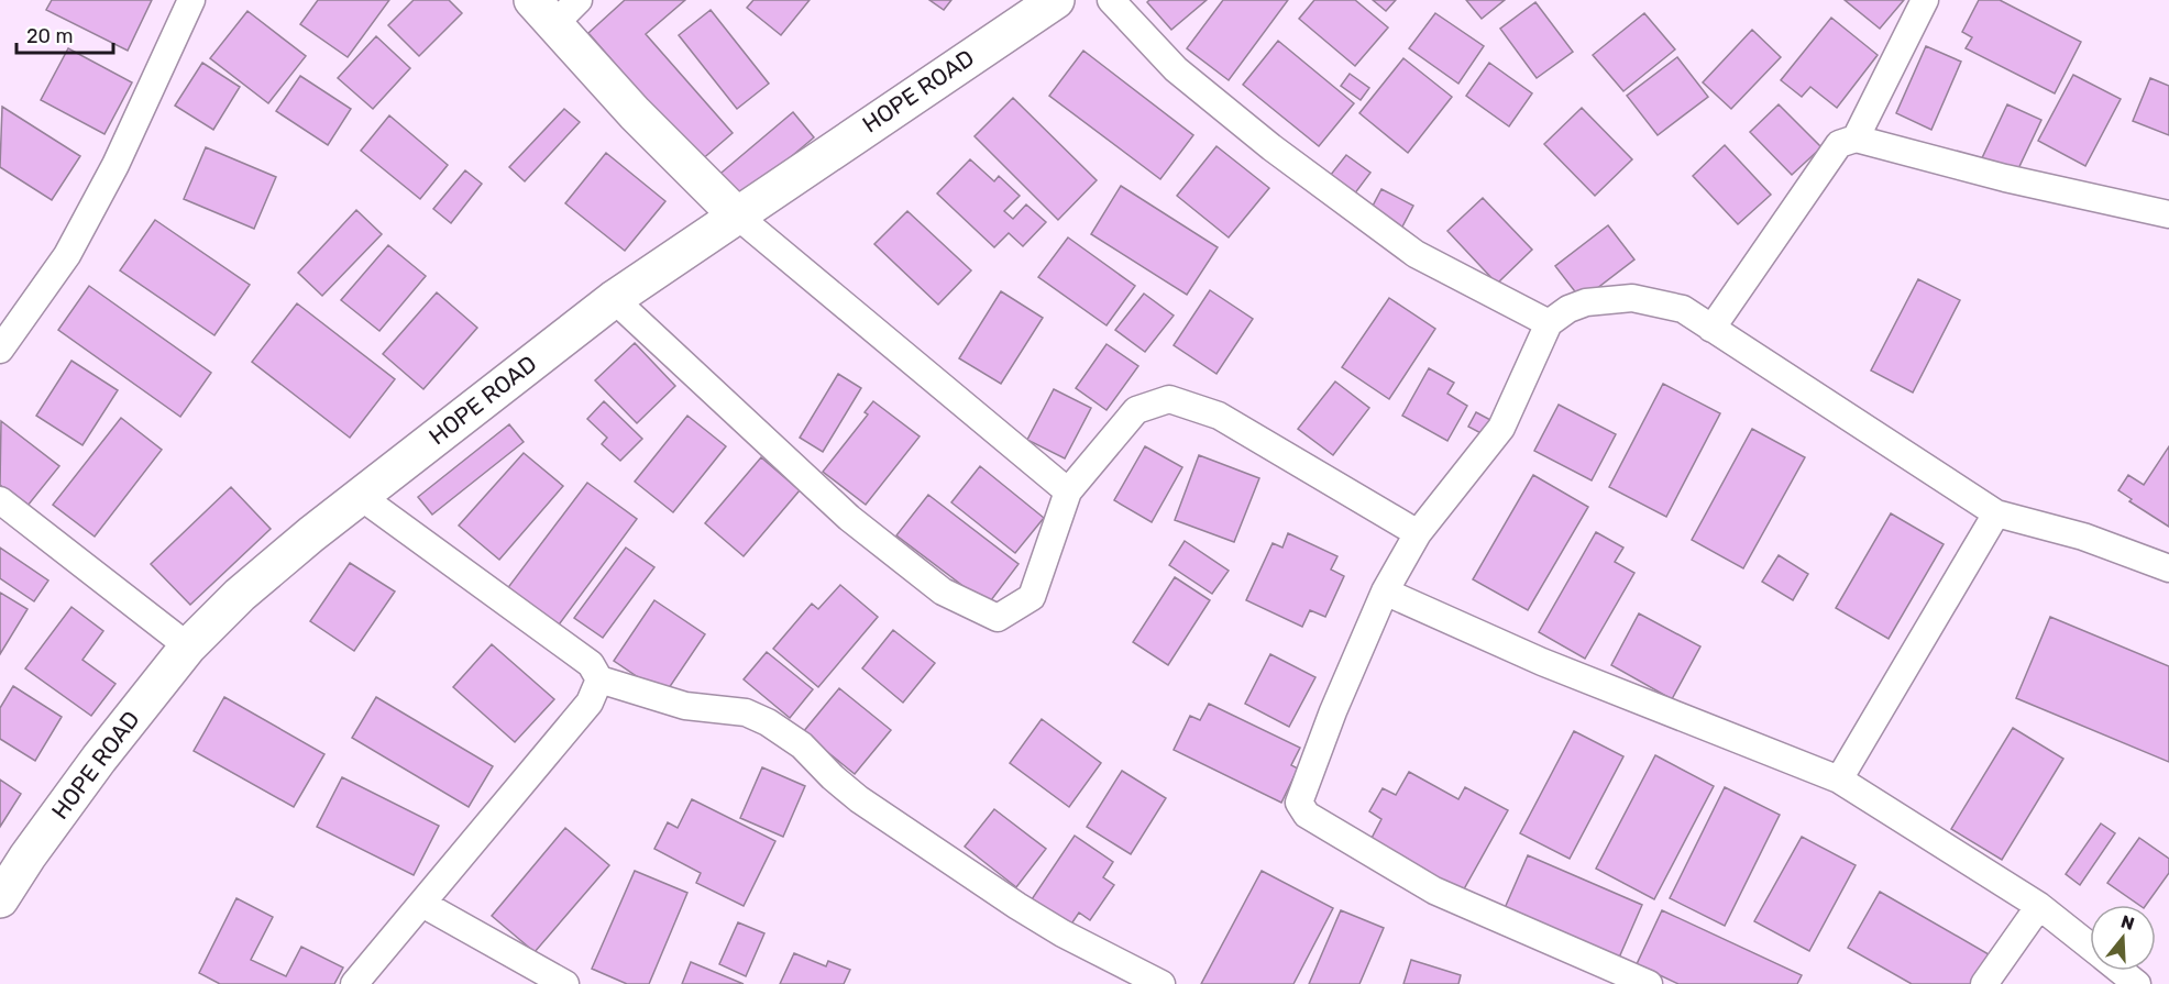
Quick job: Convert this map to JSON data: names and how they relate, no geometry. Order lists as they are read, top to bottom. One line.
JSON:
{"streets":{"street":["HOPE ROAD"]},"scale_bar":"20 m","north":"top"}
